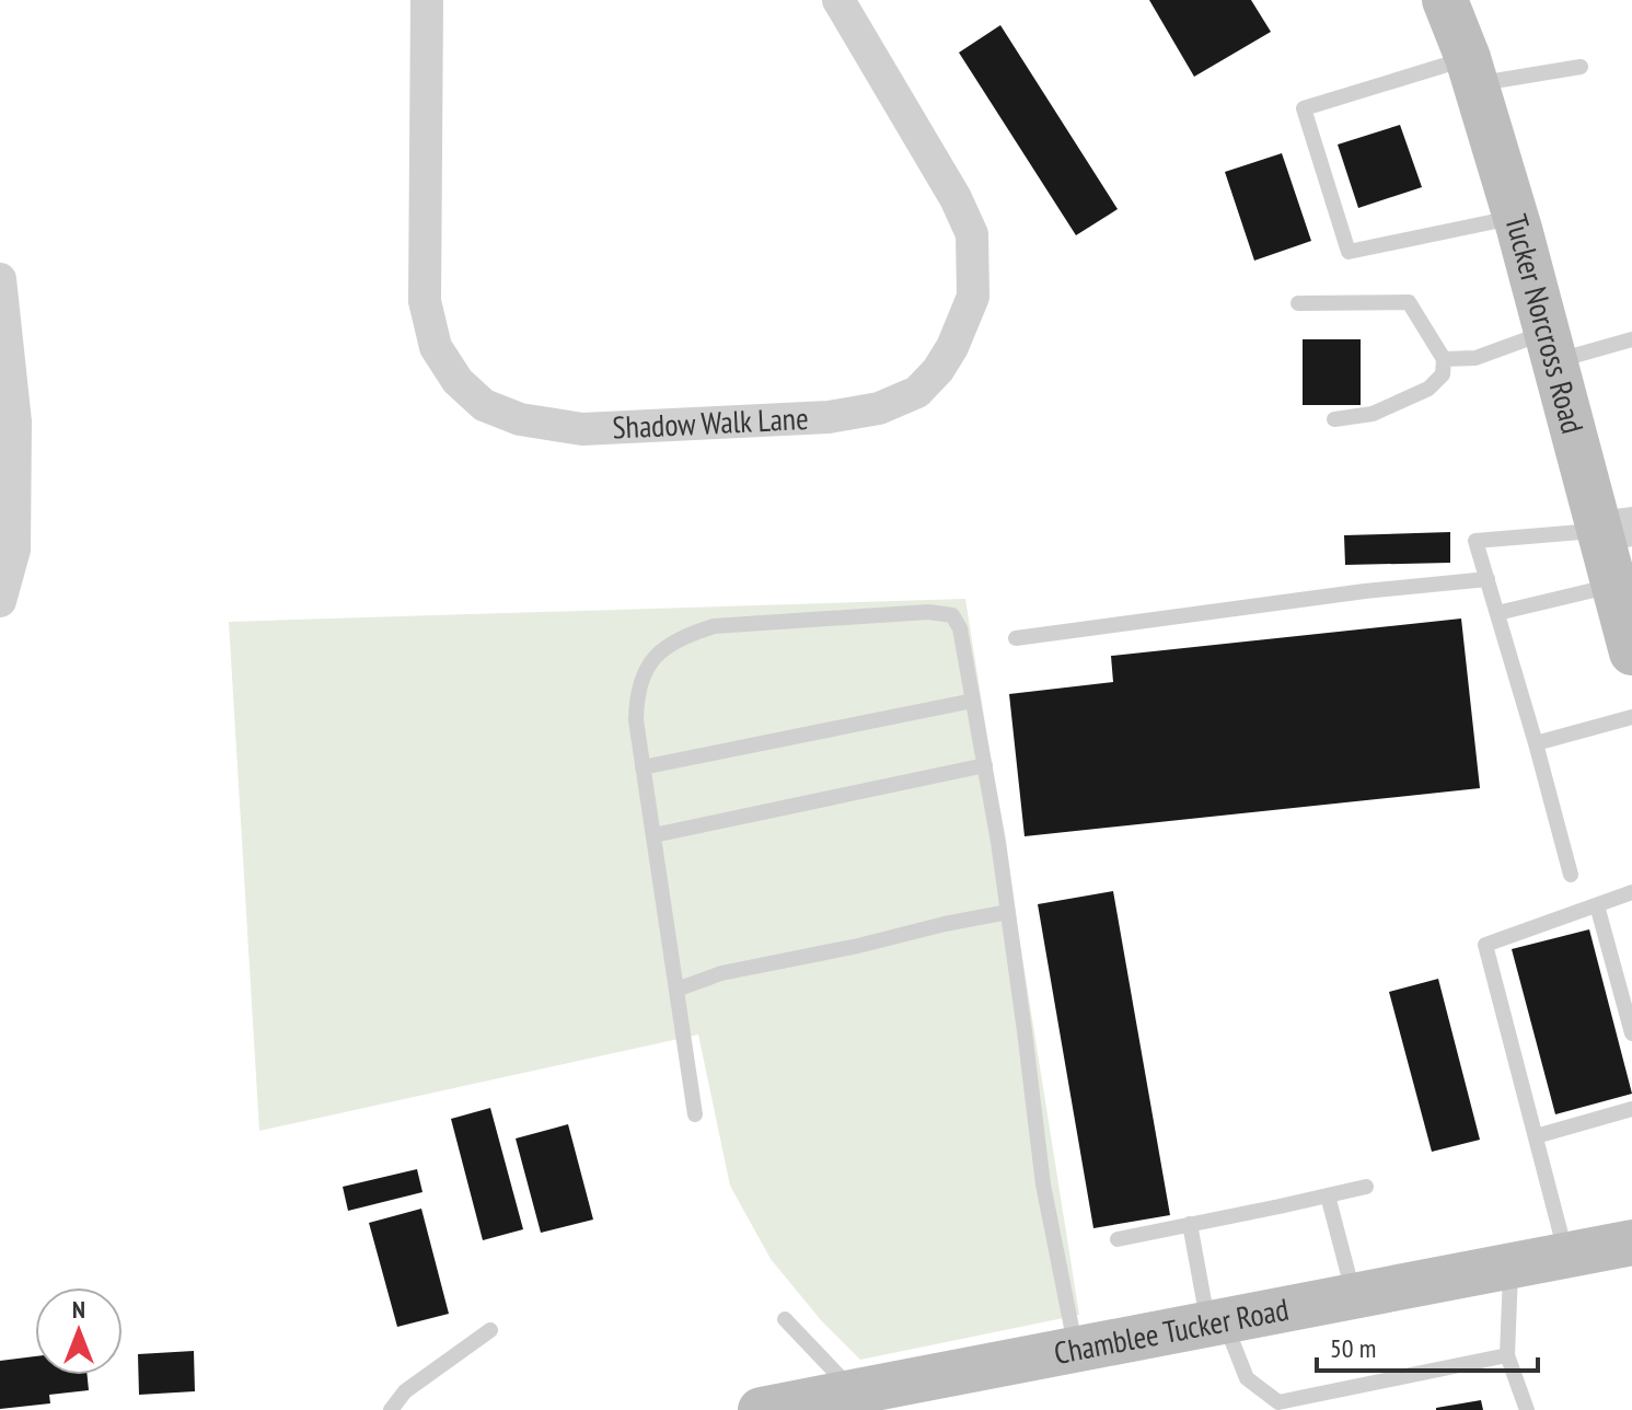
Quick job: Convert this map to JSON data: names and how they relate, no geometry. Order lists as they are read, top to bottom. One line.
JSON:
{"streets":{"main road":["Tucker Norcross Road","Chamblee Tucker Road"],"street":["Shadow Walk Lane"]},"scale_bar":"50 m","north":"top"}
